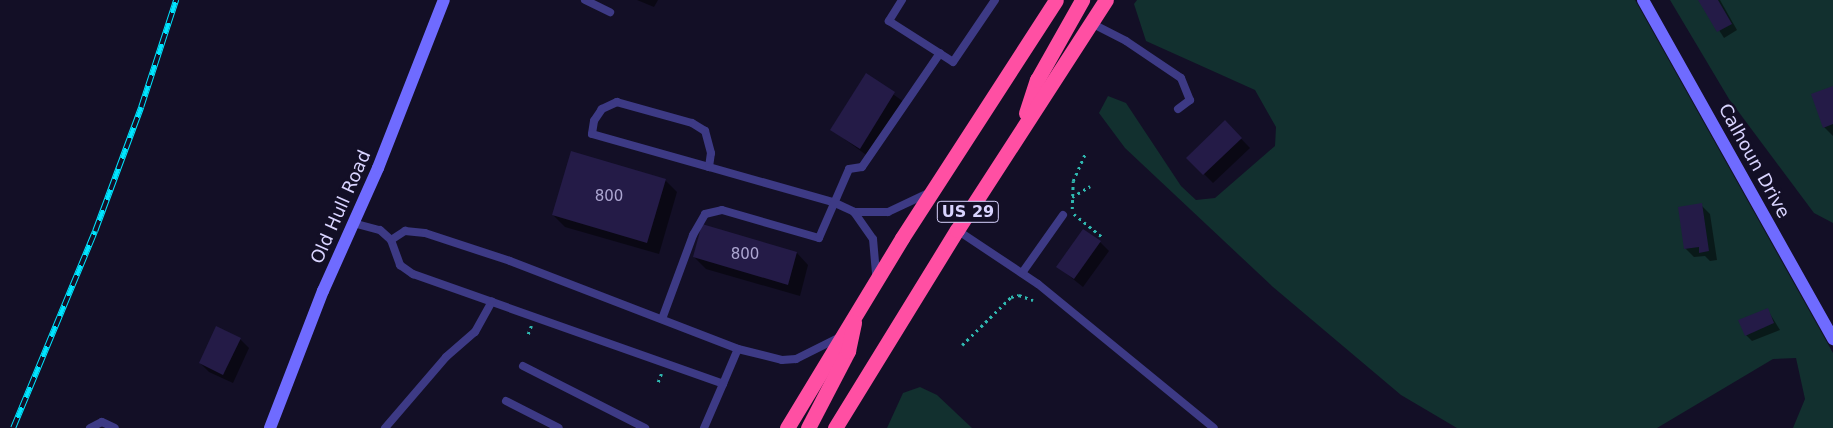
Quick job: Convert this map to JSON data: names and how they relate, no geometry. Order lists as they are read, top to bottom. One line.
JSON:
{"streets":{"highway":["US 29"],"main road":["Calhoun Drive","Old Hull Road"]},"house_numbers":["800","800"]}
